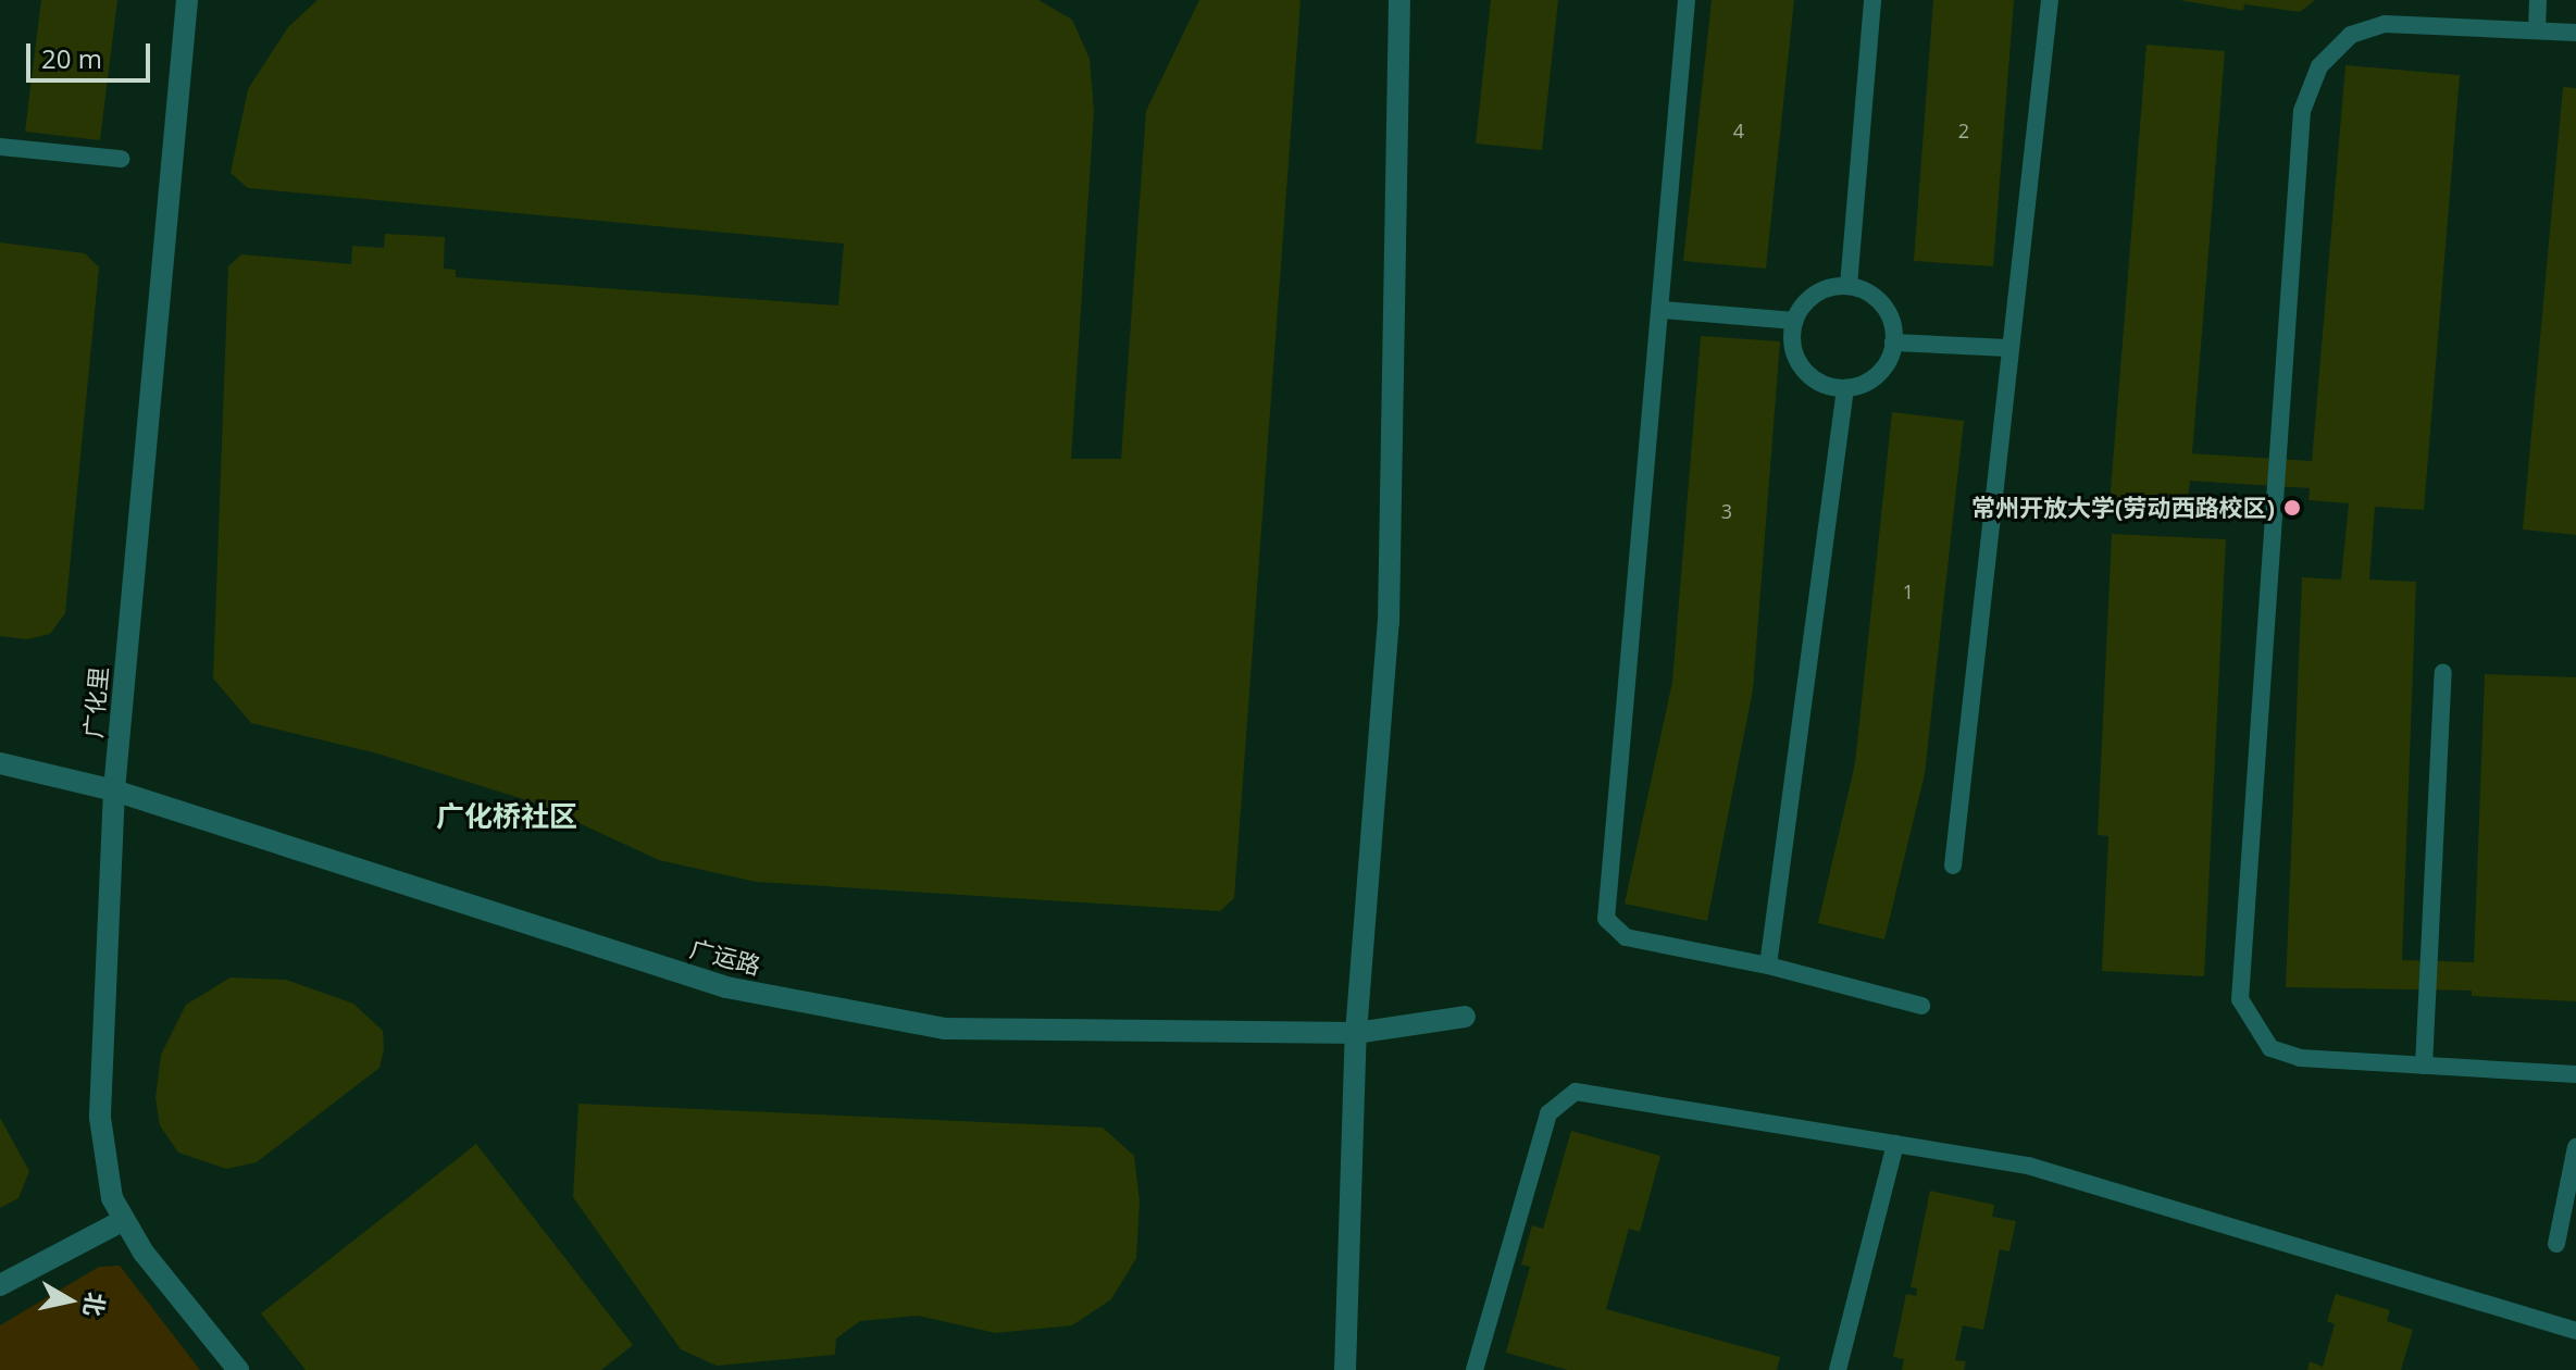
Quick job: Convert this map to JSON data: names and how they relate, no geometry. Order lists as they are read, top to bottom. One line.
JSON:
{"streets":{"street":["广化里","广运路"]},"crossings":[["广化里","广运路"]],"districts":["广化桥社区"],"places":["常州开放大学(劳动西路校区)"],"house_numbers":["4","2","3","1"],"scale_bar":"20 m","north":"right"}
